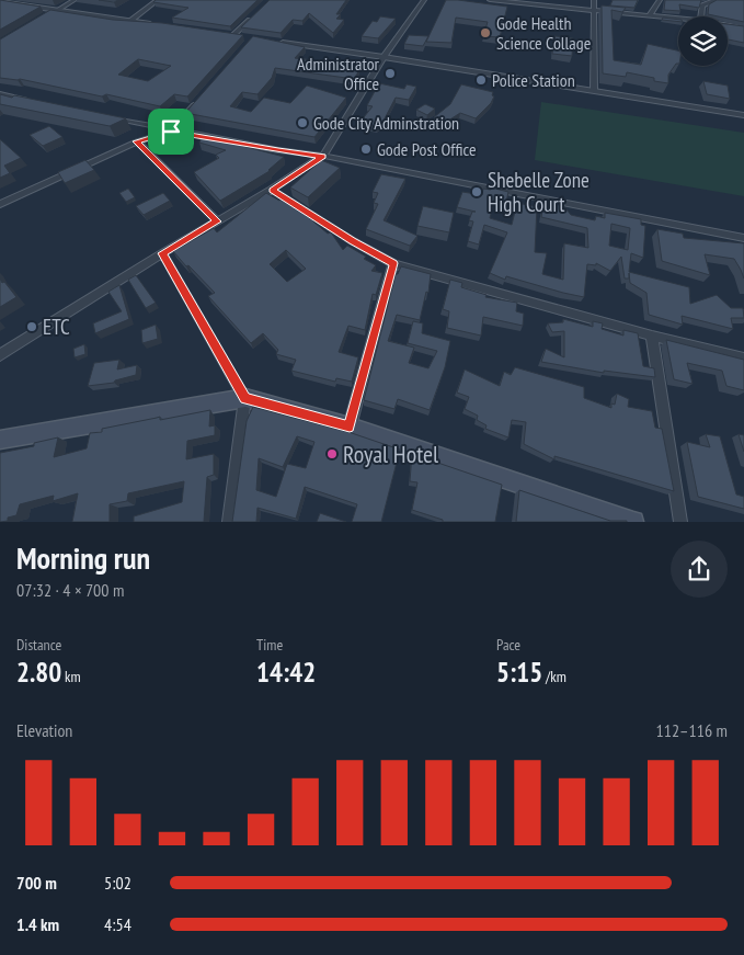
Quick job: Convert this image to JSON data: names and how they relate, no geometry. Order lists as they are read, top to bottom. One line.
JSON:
{"places":["Gode Health Science Collage","Administrator Office","Police Station","Gode City Adminstration","Gode Post Office","Shebelle Zone High Court","ETC","Royal Hotel"],"page":{"heading":["Morning run","07:32 · 4 × 700 m"],"stats":[["Distance","2.80 km"],["Time","14:42"],["Pace","5:15 /km"]],"chart":["Elevation","112–116 m"],"list":[{"name":"700 m","note":"5:02"},{"name":"1.4 km","note":"4:54"}]}}
